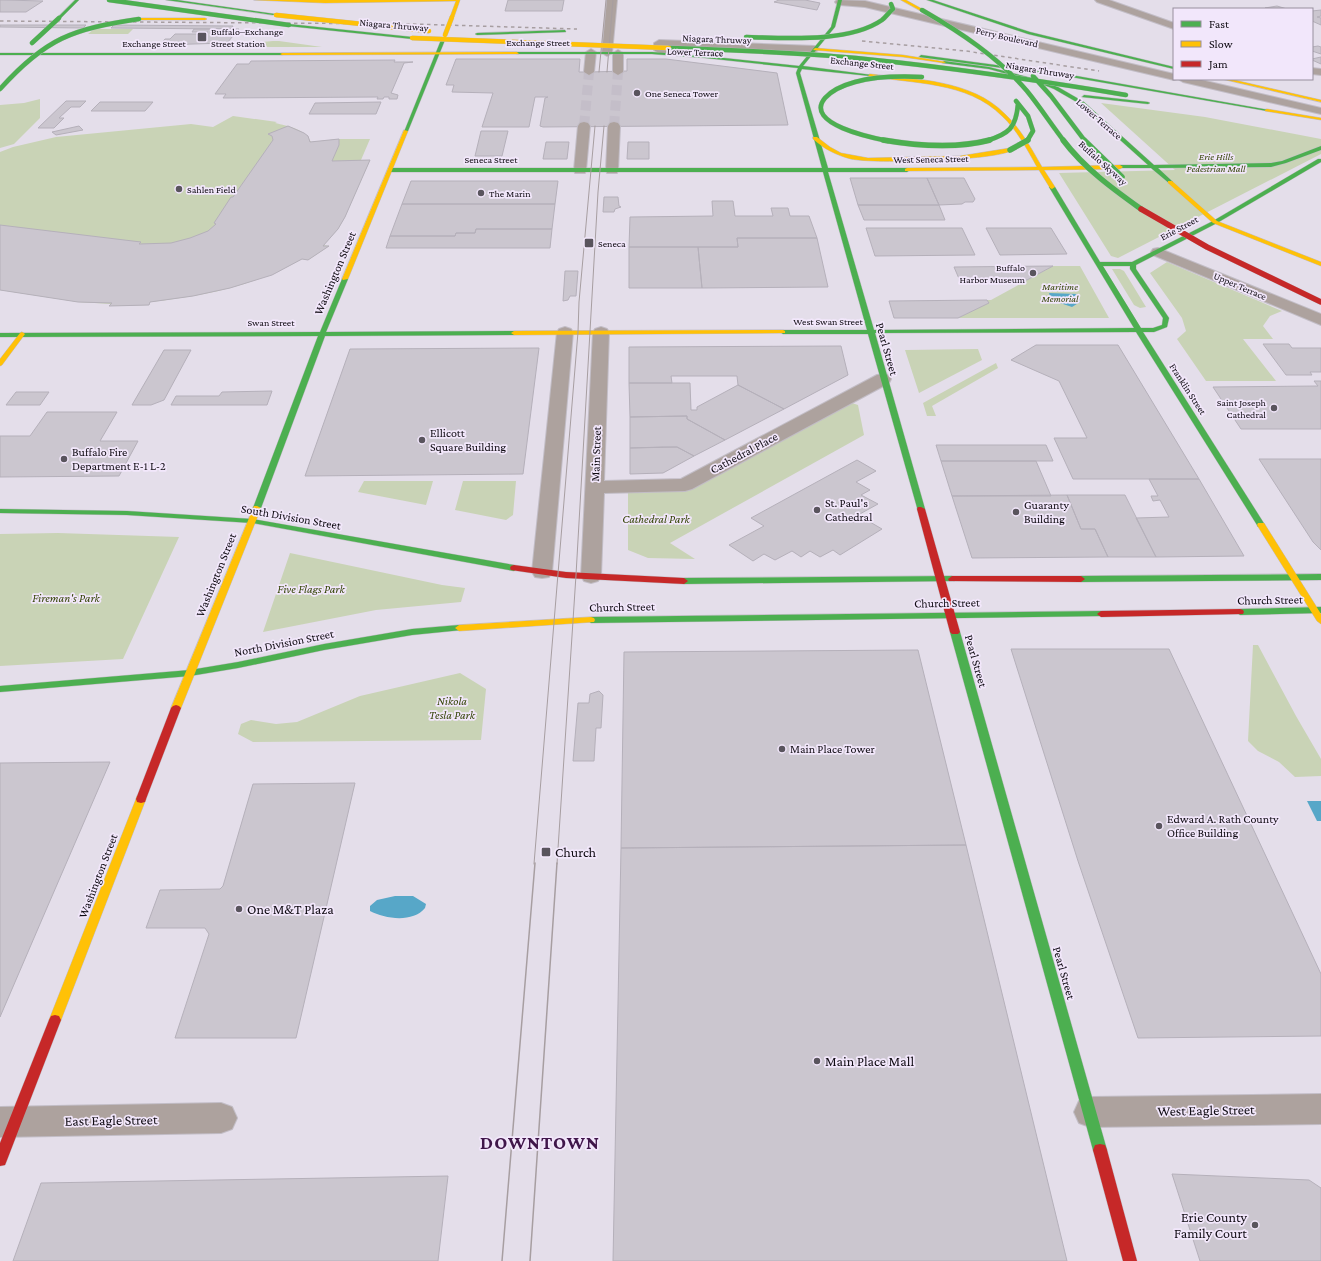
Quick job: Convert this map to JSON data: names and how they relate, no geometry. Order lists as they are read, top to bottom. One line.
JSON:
{"streets":{"main road":["Niagara Thruway","Exchange Street","Lower Terrace","Seneca Street","West Seneca Street","Buffalo Skyway","Erie Street","Washington Street","West Swan Street","Swan Street","Pearl Street","Franklin Street","South Division Street","Church Street","North Division Street"],"street":["Perry Boulevard","Upper Terrace","Cathedral Place","Main Street","West Eagle Street","East Eagle Street"]},"crossings":[["Exchange Street","West Seneca Street"],["Exchange Street","Washington Street"],["Exchange Street","Pearl Street"],["Exchange Street","Franklin Street"],["Lower Terrace","West Seneca Street"],["Lower Terrace","Erie Street"],["Seneca Street","West Seneca Street"],["Seneca Street","Washington Street"],["West Seneca Street","Pearl Street"],["West Seneca Street","Franklin Street"],["Erie Street","Upper Terrace"],["Washington Street","Swan Street"],["Washington Street","South Division Street"],["Washington Street","North Division Street"],["Washington Street","East Eagle Street"],["West Swan Street","Swan Street"],["West Swan Street","Pearl Street"],["West Swan Street","Franklin Street"],["West Swan Street","Main Street"],["Swan Street","Main Street"],["Pearl Street","Cathedral Place"],["Pearl Street","Church Street"],["Pearl Street","West Eagle Street"],["Franklin Street","Church Street"],["Cathedral Place","Main Street"],["Main Street","South Division Street"],["Main Street","Church Street"],["South Division Street","Church Street"],["Church Street","North Division Street"]],"districts":["DOWNTOWN"],"parks":["Erie Hills Pedestrian Mall","Maritime Memorial","Cathedral Park","Five Flags Park","Fireman's Park","Nikola Tesla Park"],"places":{"transit":["Buffalo–Exchange Street Station","Seneca","Church"],"other":["One Seneca Tower","Sahlen Field","The Marin","Buffalo Harbor Museum","Saint Joseph Cathedral","Ellicott Square Building","Buffalo Fire Department E-1 L-2","St. Paul's Cathedral","Guaranty Building","Main Place Tower","Edward A. Rath County Office Building","One M&T Plaza","Main Place Mall","Erie County Family Court"]},"legend":["Fast","Slow","Jam"]}
